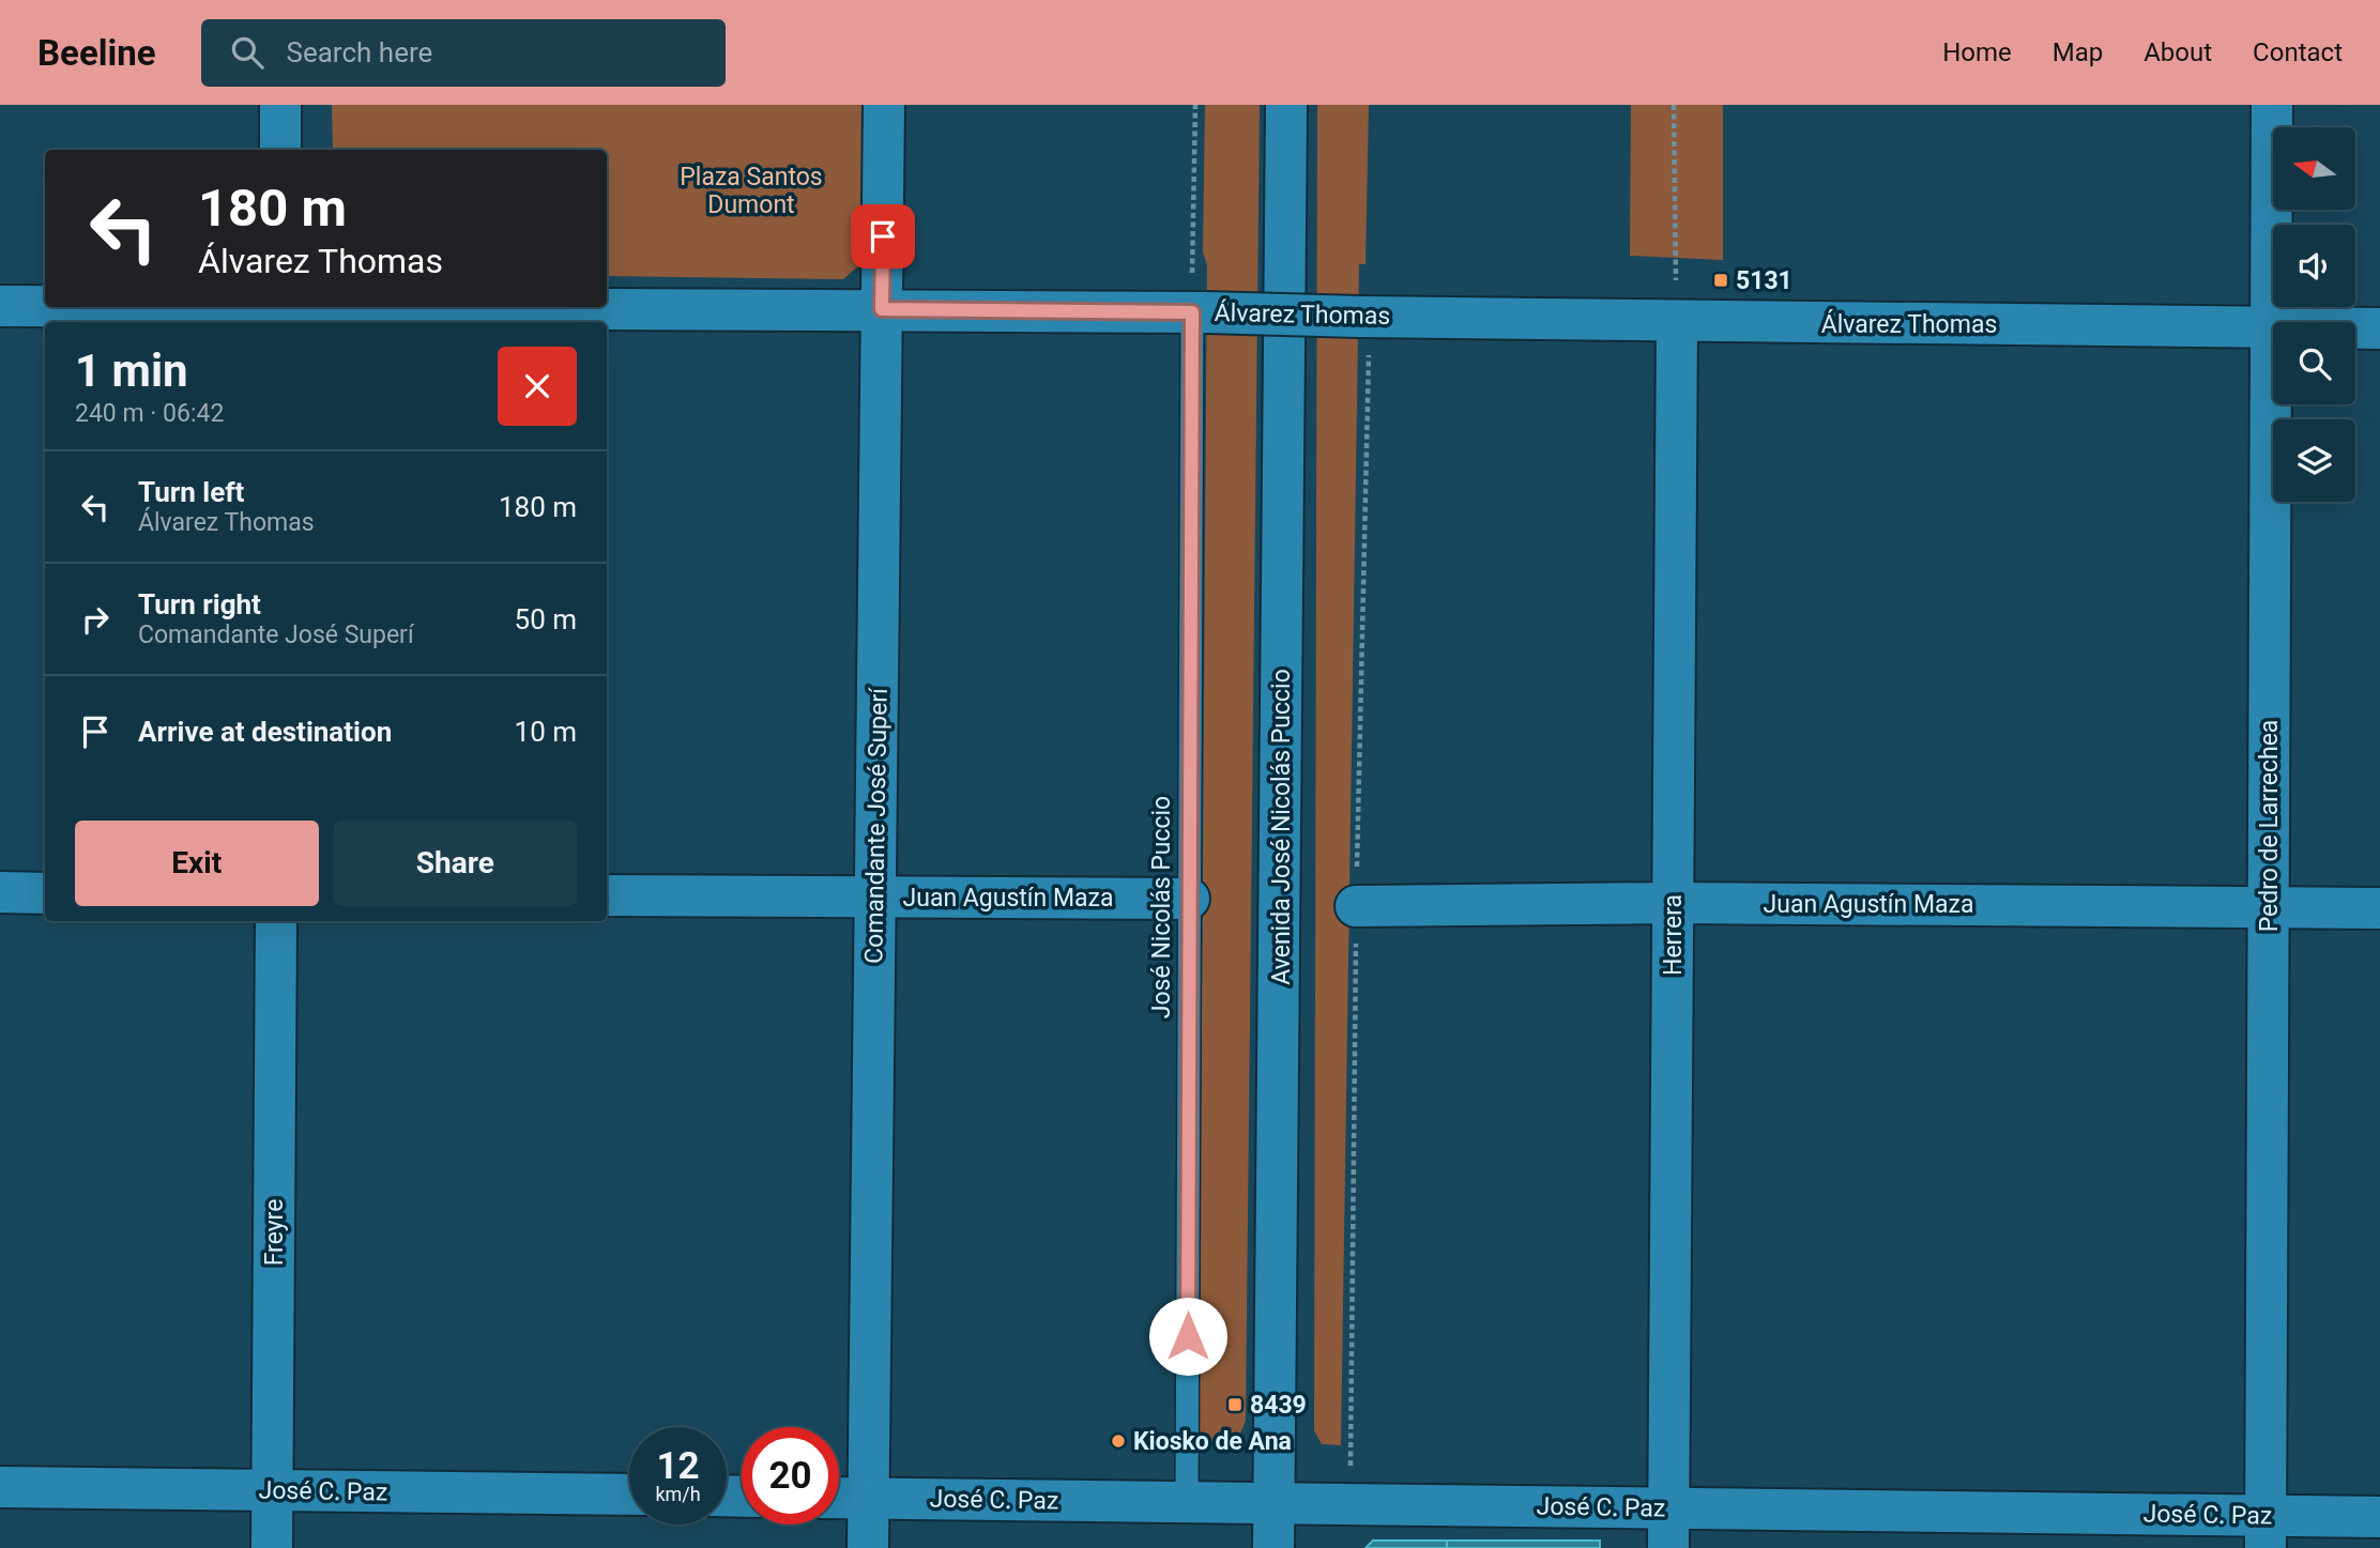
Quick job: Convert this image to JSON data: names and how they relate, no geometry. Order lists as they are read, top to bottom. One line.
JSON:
{"streets":{"street":["Álvarez Thomas","Comandante José Superí","Pedro de Larrechea","Avenida José Nicolás Puccio","Juan Agustín Maza","Herrera","Freyre","José C. Paz"],"lane":["José Nicolás Puccio"]},"crossings":[["Álvarez Thomas","Comandante José Superí"],["Álvarez Thomas","Pedro de Larrechea"],["Álvarez Thomas","José Nicolás Puccio"],["Álvarez Thomas","Herrera"],["Comandante José Superí","Juan Agustín Maza"],["Comandante José Superí","José C. Paz"],["Pedro de Larrechea","Juan Agustín Maza"],["Pedro de Larrechea","José C. Paz"],["Avenida José Nicolás Puccio","José C. Paz"],["Juan Agustín Maza","José Nicolás Puccio"],["Juan Agustín Maza","Herrera"],["José Nicolás Puccio","José C. Paz"],["Herrera","José C. Paz"],["Freyre","José C. Paz"]],"parks":["Plaza Santos Dumont"],"places":{"transit":["5131","8439"],"other":["Kiosko de Ana"]},"north":"left","page":{"header":"Beeline","search":"Search here","nav":["Home","Map","About","Contact"],"turn":["180 m","Álvarez Thomas"],"heading":["1 min","240 m · 06:42"],"list":[{"name":"Turn left","note":"Álvarez Thomas","value":"180 m"},{"name":"Turn right","note":"Comandante José Superí","value":"50 m"},{"name":"Arrive at destination","value":"10 m"}],"buttons":["Exit","Share"],"speed":"12 km/h","limit":"20"}}
